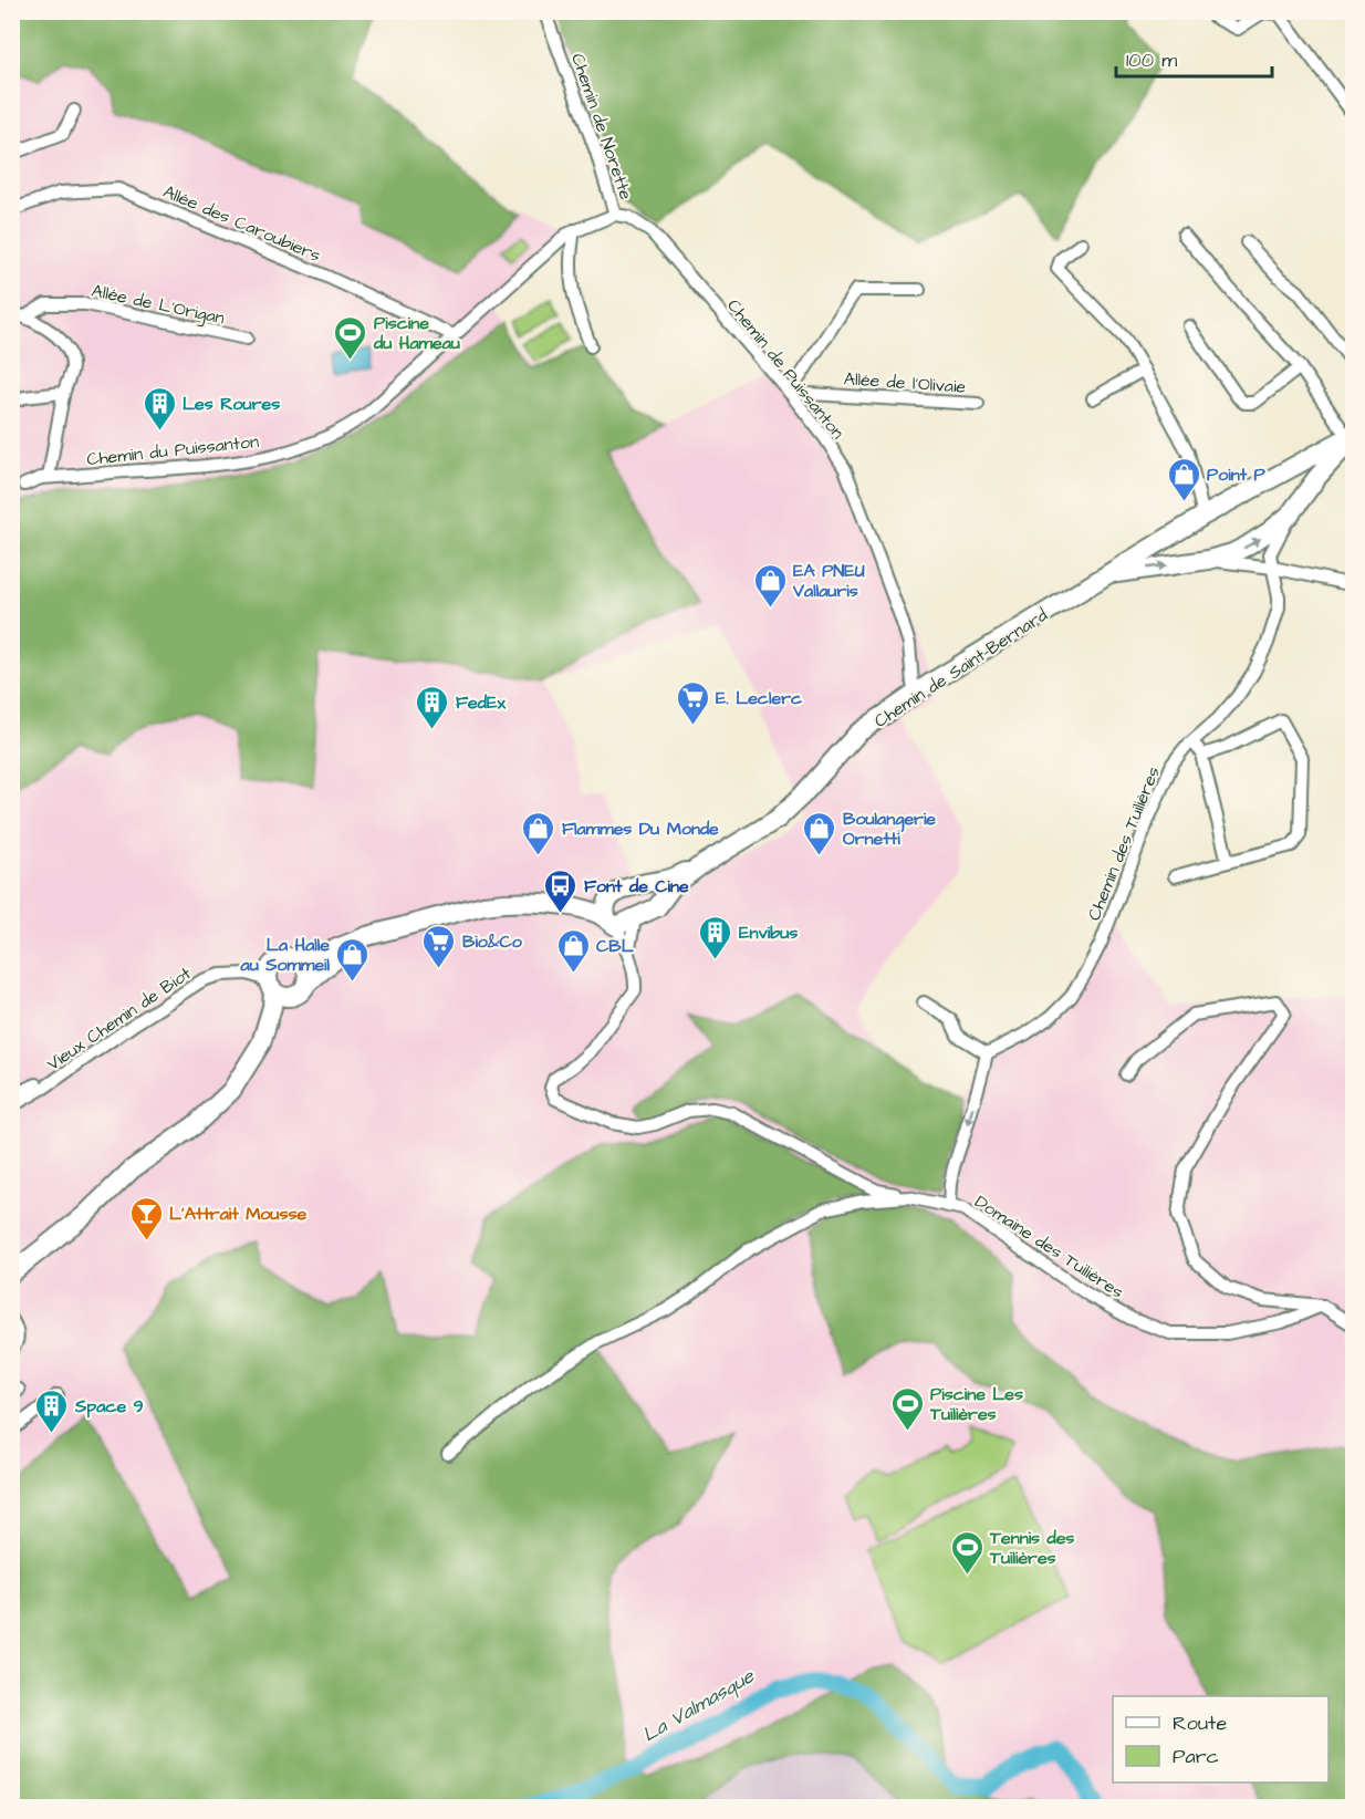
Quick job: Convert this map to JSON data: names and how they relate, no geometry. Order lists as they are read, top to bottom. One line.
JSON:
{"streets":{"main road":["Chemin de Saint-Bernard"],"street":["Chemin de Norette","Allée des Caroubiers","Allée de L'Origan","Chemin de Puissanton","Allée de l'Olivaie","Chemin du Puissanton","Chemin des Tuilières","Vieux Chemin de Biot","Domaine des Tuilières"]},"crossings":[["Chemin de Norette","Chemin de Puissanton"],["Chemin de Norette","Chemin du Puissanton"],["Allée des Caroubiers","Chemin du Puissanton"],["Chemin de Puissanton","Allée de l'Olivaie"],["Chemin de Puissanton","Chemin du Puissanton"],["Chemin de Puissanton","Chemin de Saint-Bernard"],["Chemin de Saint-Bernard","Chemin des Tuilières"]],"water":["La Valmasque"],"places":{"sports":["Piscine du Hameau","Piscine Les Tuilières","Tennis des Tuilières"],"building":["Les Roures","FedEx","Envibus","Space 9"],"shop":["Point P","EA PNEU Vallauris","Flammes Du Monde","Boulangerie Ornetti","CBL","La Halle au Sommeil"],"supermarket":["E. Leclerc","Bio&Co"],"bus stop":["Font de Cine"],"bar":["L'Attrait Mousse"]},"legend":["Route","Parc"],"scale_bar":"100 m"}
